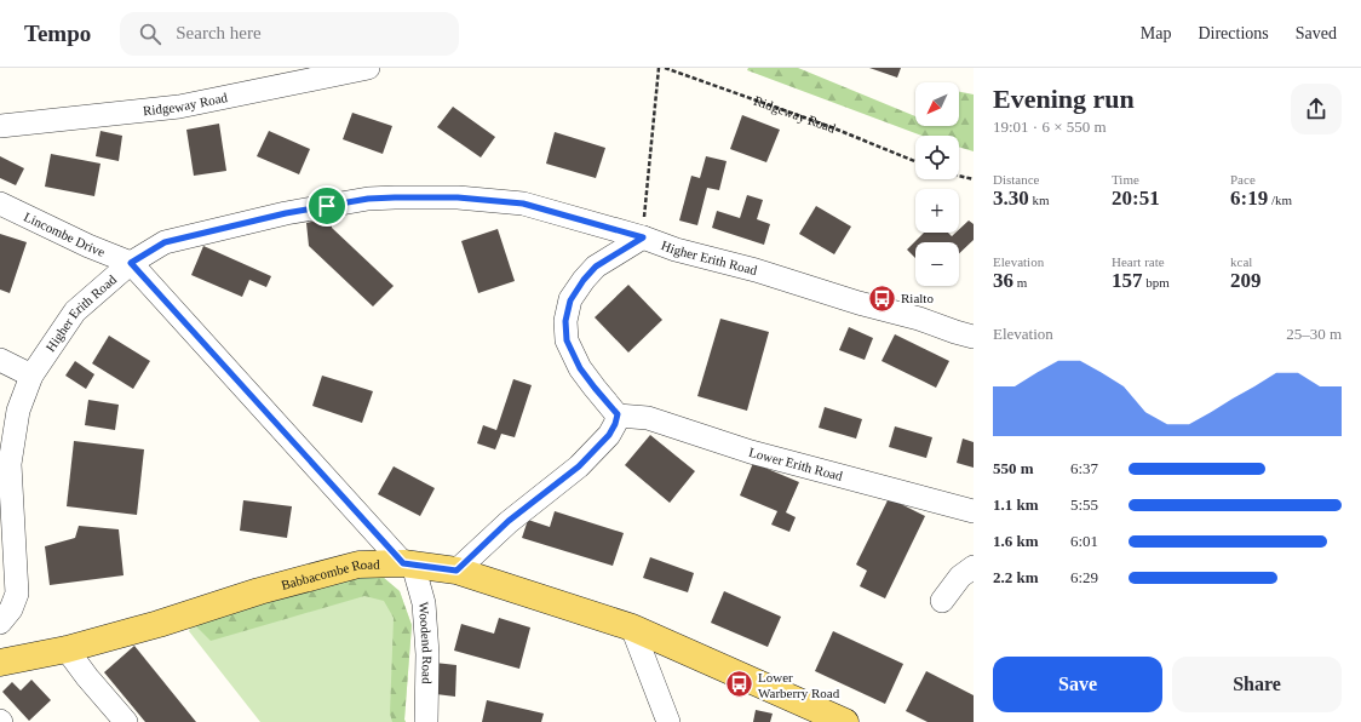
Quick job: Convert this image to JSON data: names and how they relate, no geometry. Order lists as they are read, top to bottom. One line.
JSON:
{"streets":{"main road":["Babbacombe Road"],"street":["Ridgeway Road","Lincombe Drive","Higher Erith Road","Lower Erith Road","Woodend Road"]},"crossings":[["Lincombe Drive","Higher Erith Road"],["Babbacombe Road","Woodend Road"]],"places":{"bus stop":["Rialto","Lower Warberry Road"]},"north":"bottom left","page":{"header":"Tempo","search":"Search here","nav":["Map","Directions","Saved"],"heading":["Evening run","19:01 · 6 × 550 m"],"map_buttons":["+","−"],"stats":[["Distance","3.30 km"],["Time","20:51"],["Pace","6:19 /km"],["Elevation","36 m"],["Heart rate","157 bpm"],["kcal","209"]],"chart":["Elevation","25–30 m"],"list":[{"name":"550 m","note":"6:37"},{"name":"1.1 km","note":"5:55"},{"name":"1.6 km","note":"6:01"},{"name":"2.2 km","note":"6:29"}],"buttons":["Save","Share"]}}
